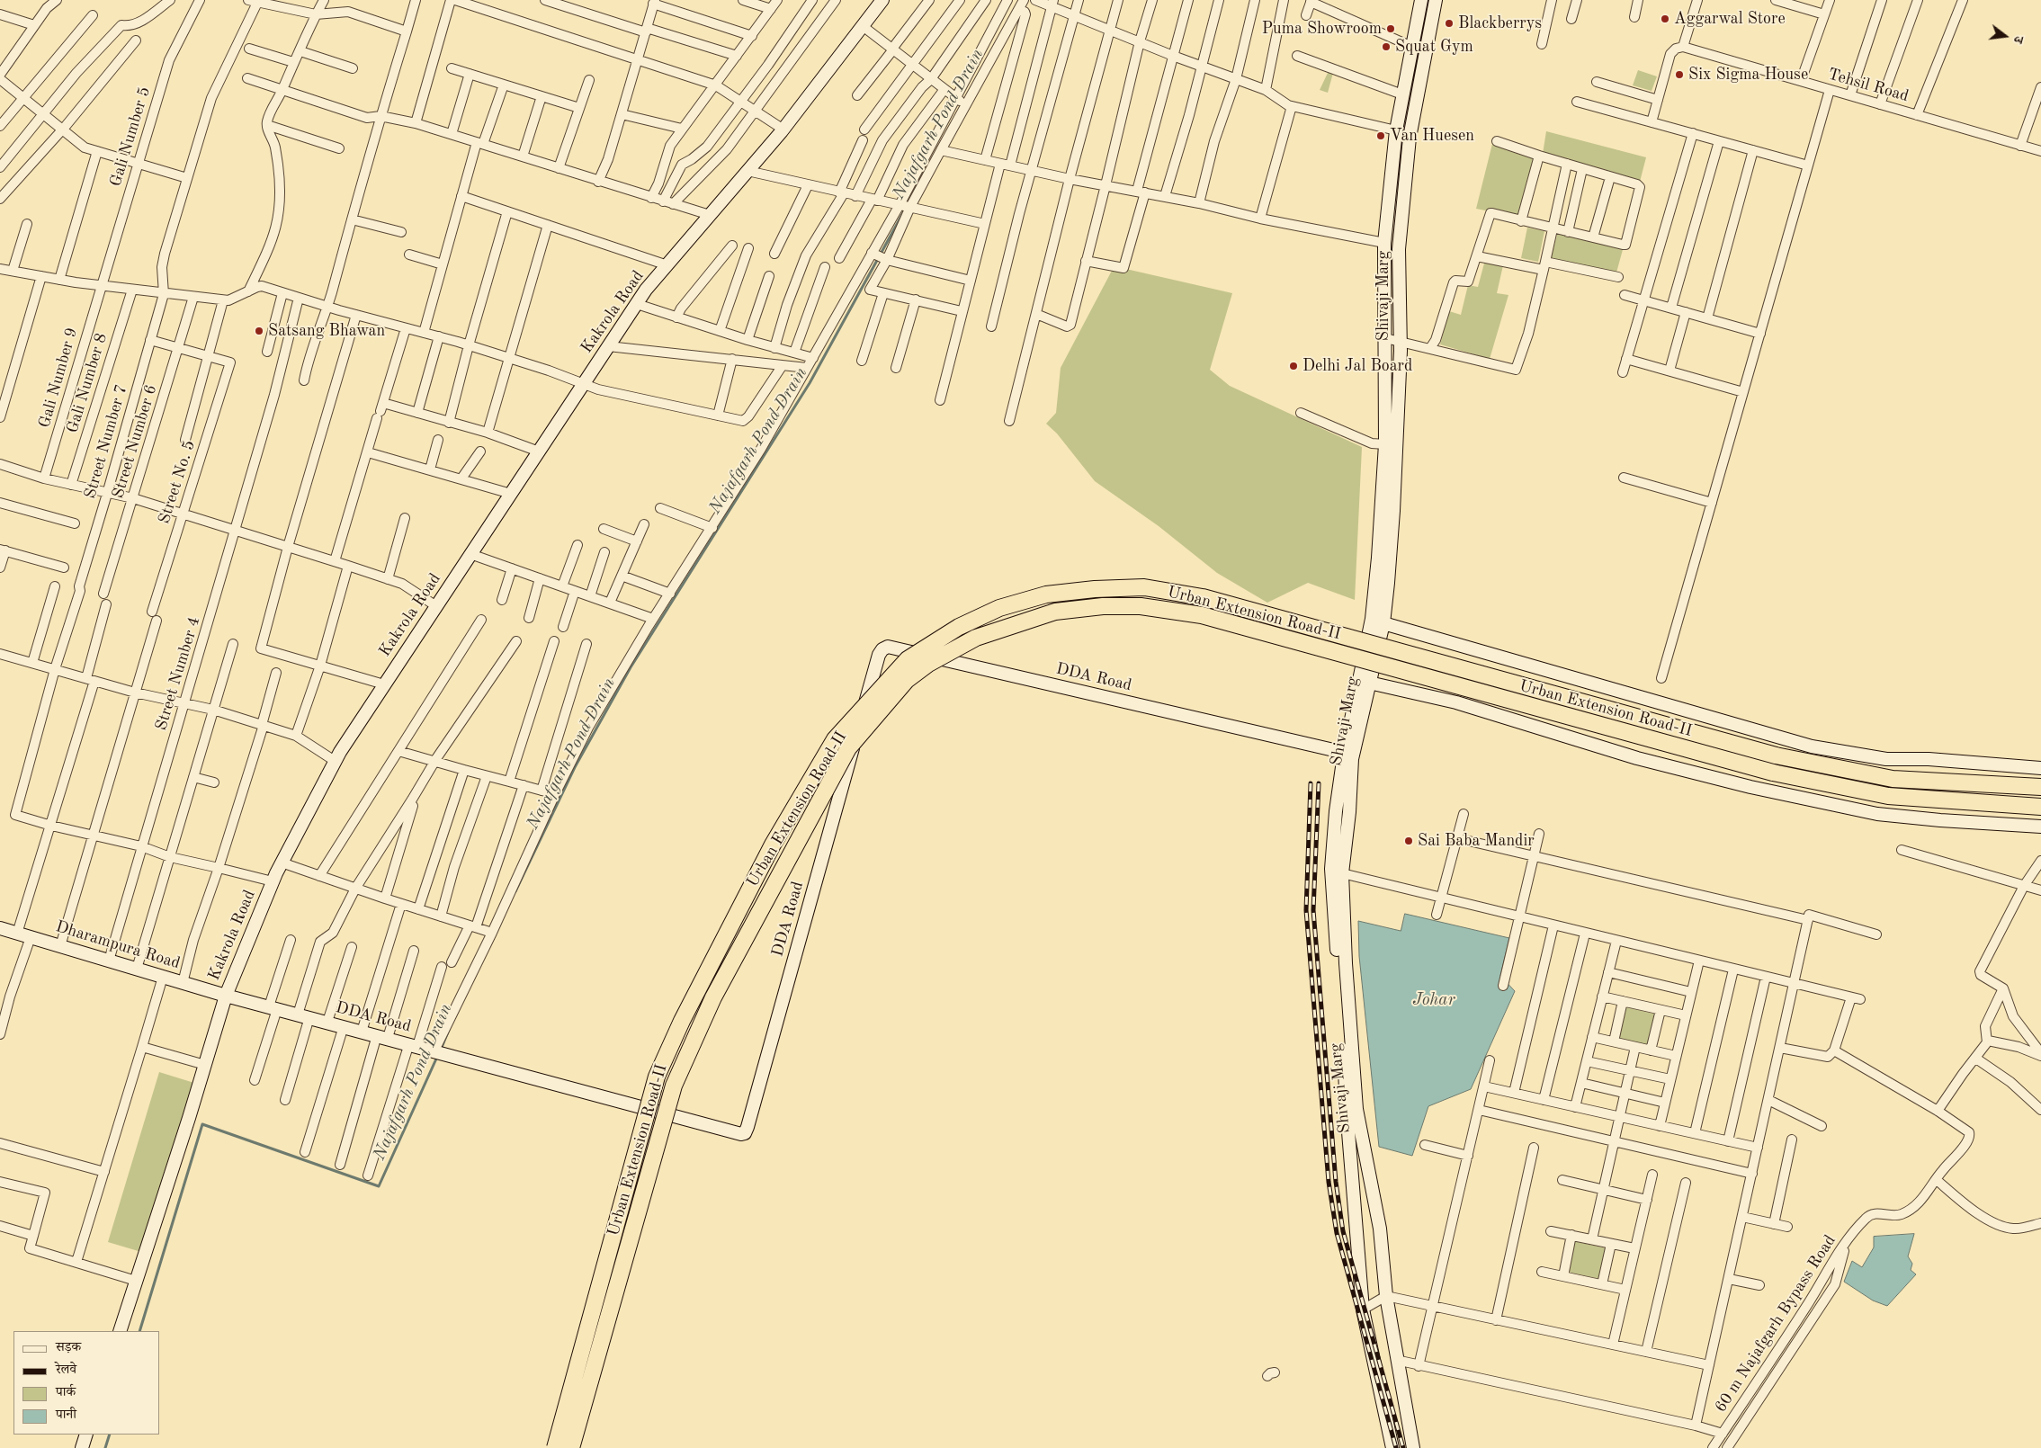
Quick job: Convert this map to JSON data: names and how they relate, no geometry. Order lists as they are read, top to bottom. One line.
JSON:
{"streets":{"highway":["Urban Extension Road-II"],"street":["Tehsil Road","Gali Number 5","Shivaji Marg","Kakrola Road","Gali Number 9","Gali Number 8","Street Number 7","Street Number 6","Street No. 5","Street Number 4","DDA Road","Dharampura Road","60 m Najafgarh Bypass Road"]},"crossings":[["Gali Number 5","Gali Number 9"],["Shivaji Marg","DDA Road"],["Kakrola Road","DDA Road"],["Kakrola Road","Dharampura Road"],["Street Number 4","Dharampura Road"],["DDA Road","Dharampura Road"]],"water":["Najafgarh Pond Drain","Johar"],"places":["Aggarwal Store","Blackberrys","Puma Showroom","Squat Gym","Six Sigma House","Van Huesen","Satsang Bhawan","Delhi Jal Board","Sai Baba Mandir"],"legend":["सड़क","रेलवे","पार्क","पानी"],"north":"right"}
